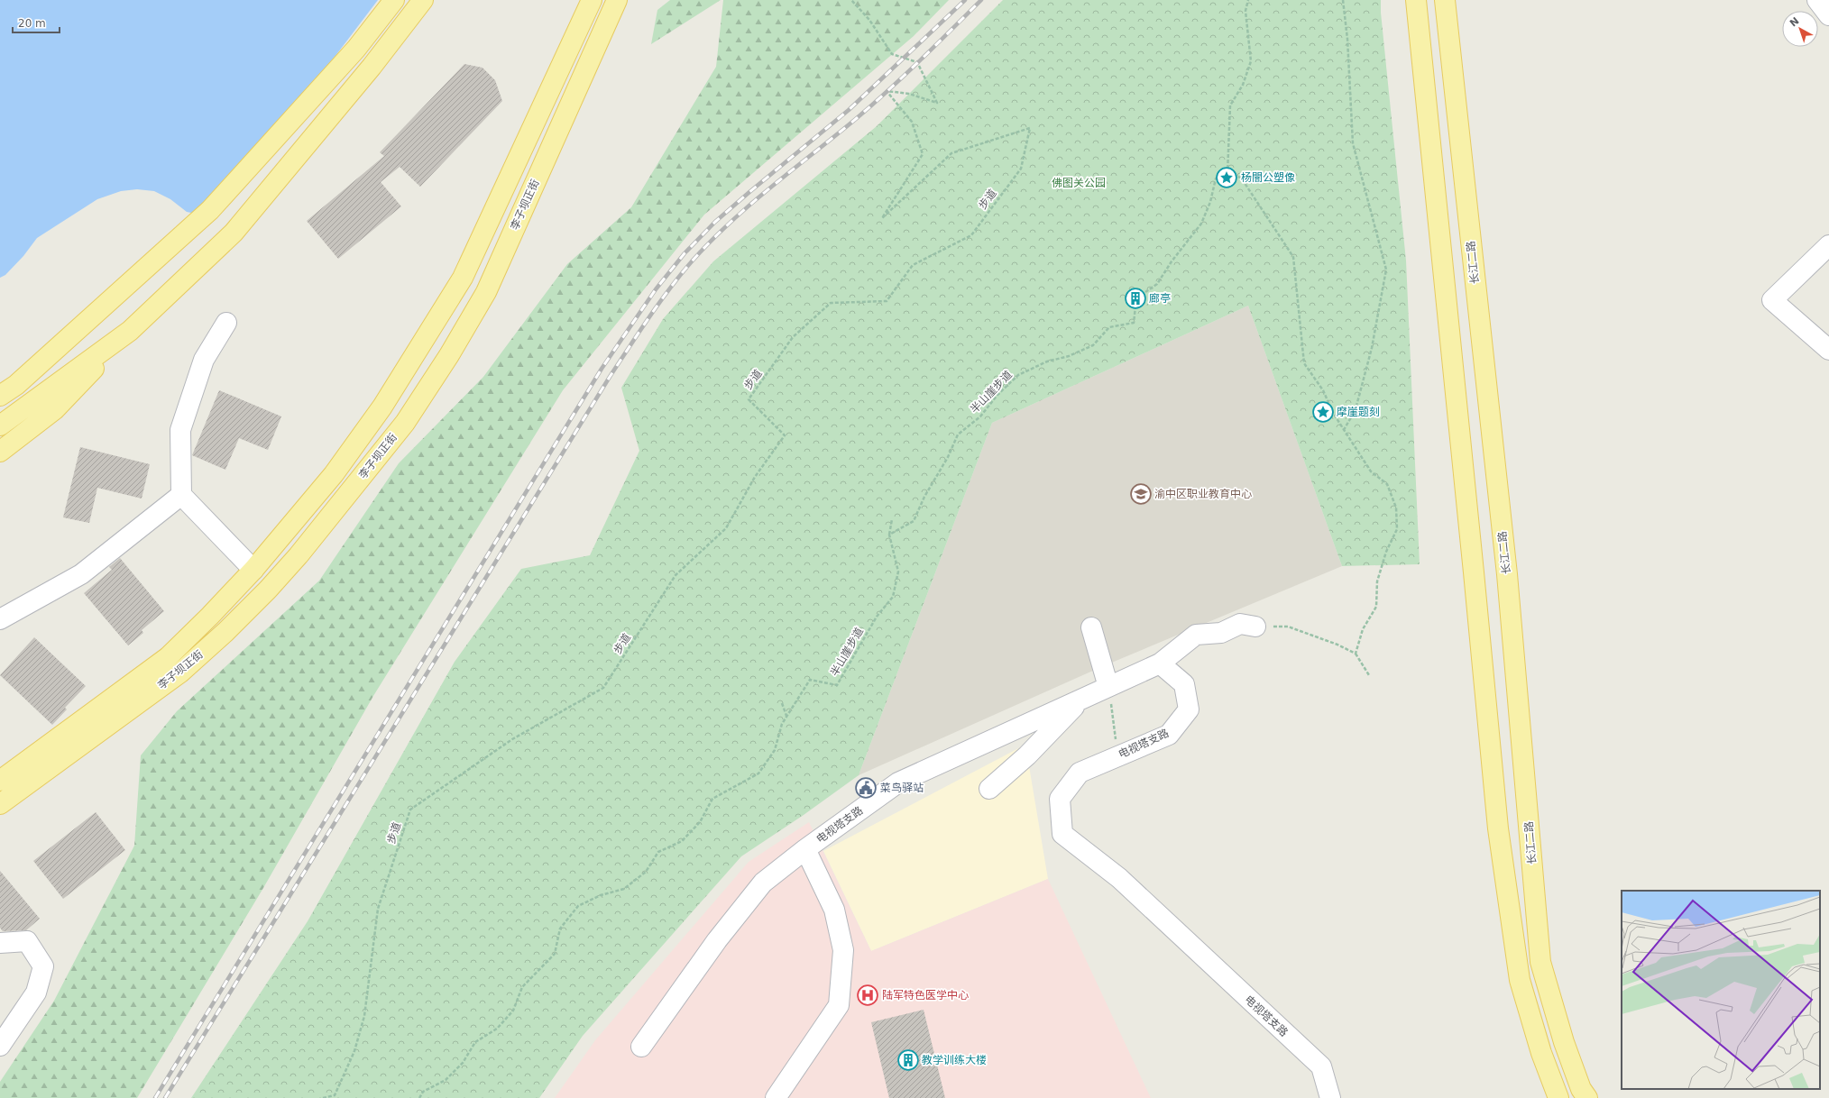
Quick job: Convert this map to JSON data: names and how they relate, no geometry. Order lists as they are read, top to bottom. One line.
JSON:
{"streets":{"main road":["李子坝正街","长江二路"],"street":["电视塔支路"],"path":["步道","半山崖步道"]},"parks":["佛图关公园"],"places":{"place":["杨闇公塑像","摩崖题刻"],"building":["廊亭","教学训练大楼"],"school or university":["渝中区职业教育中心"],"public building":["菜鸟驿站"],"hospital":["陆军特色医学中心"]},"scale_bar":"20 m","north":"top left"}
